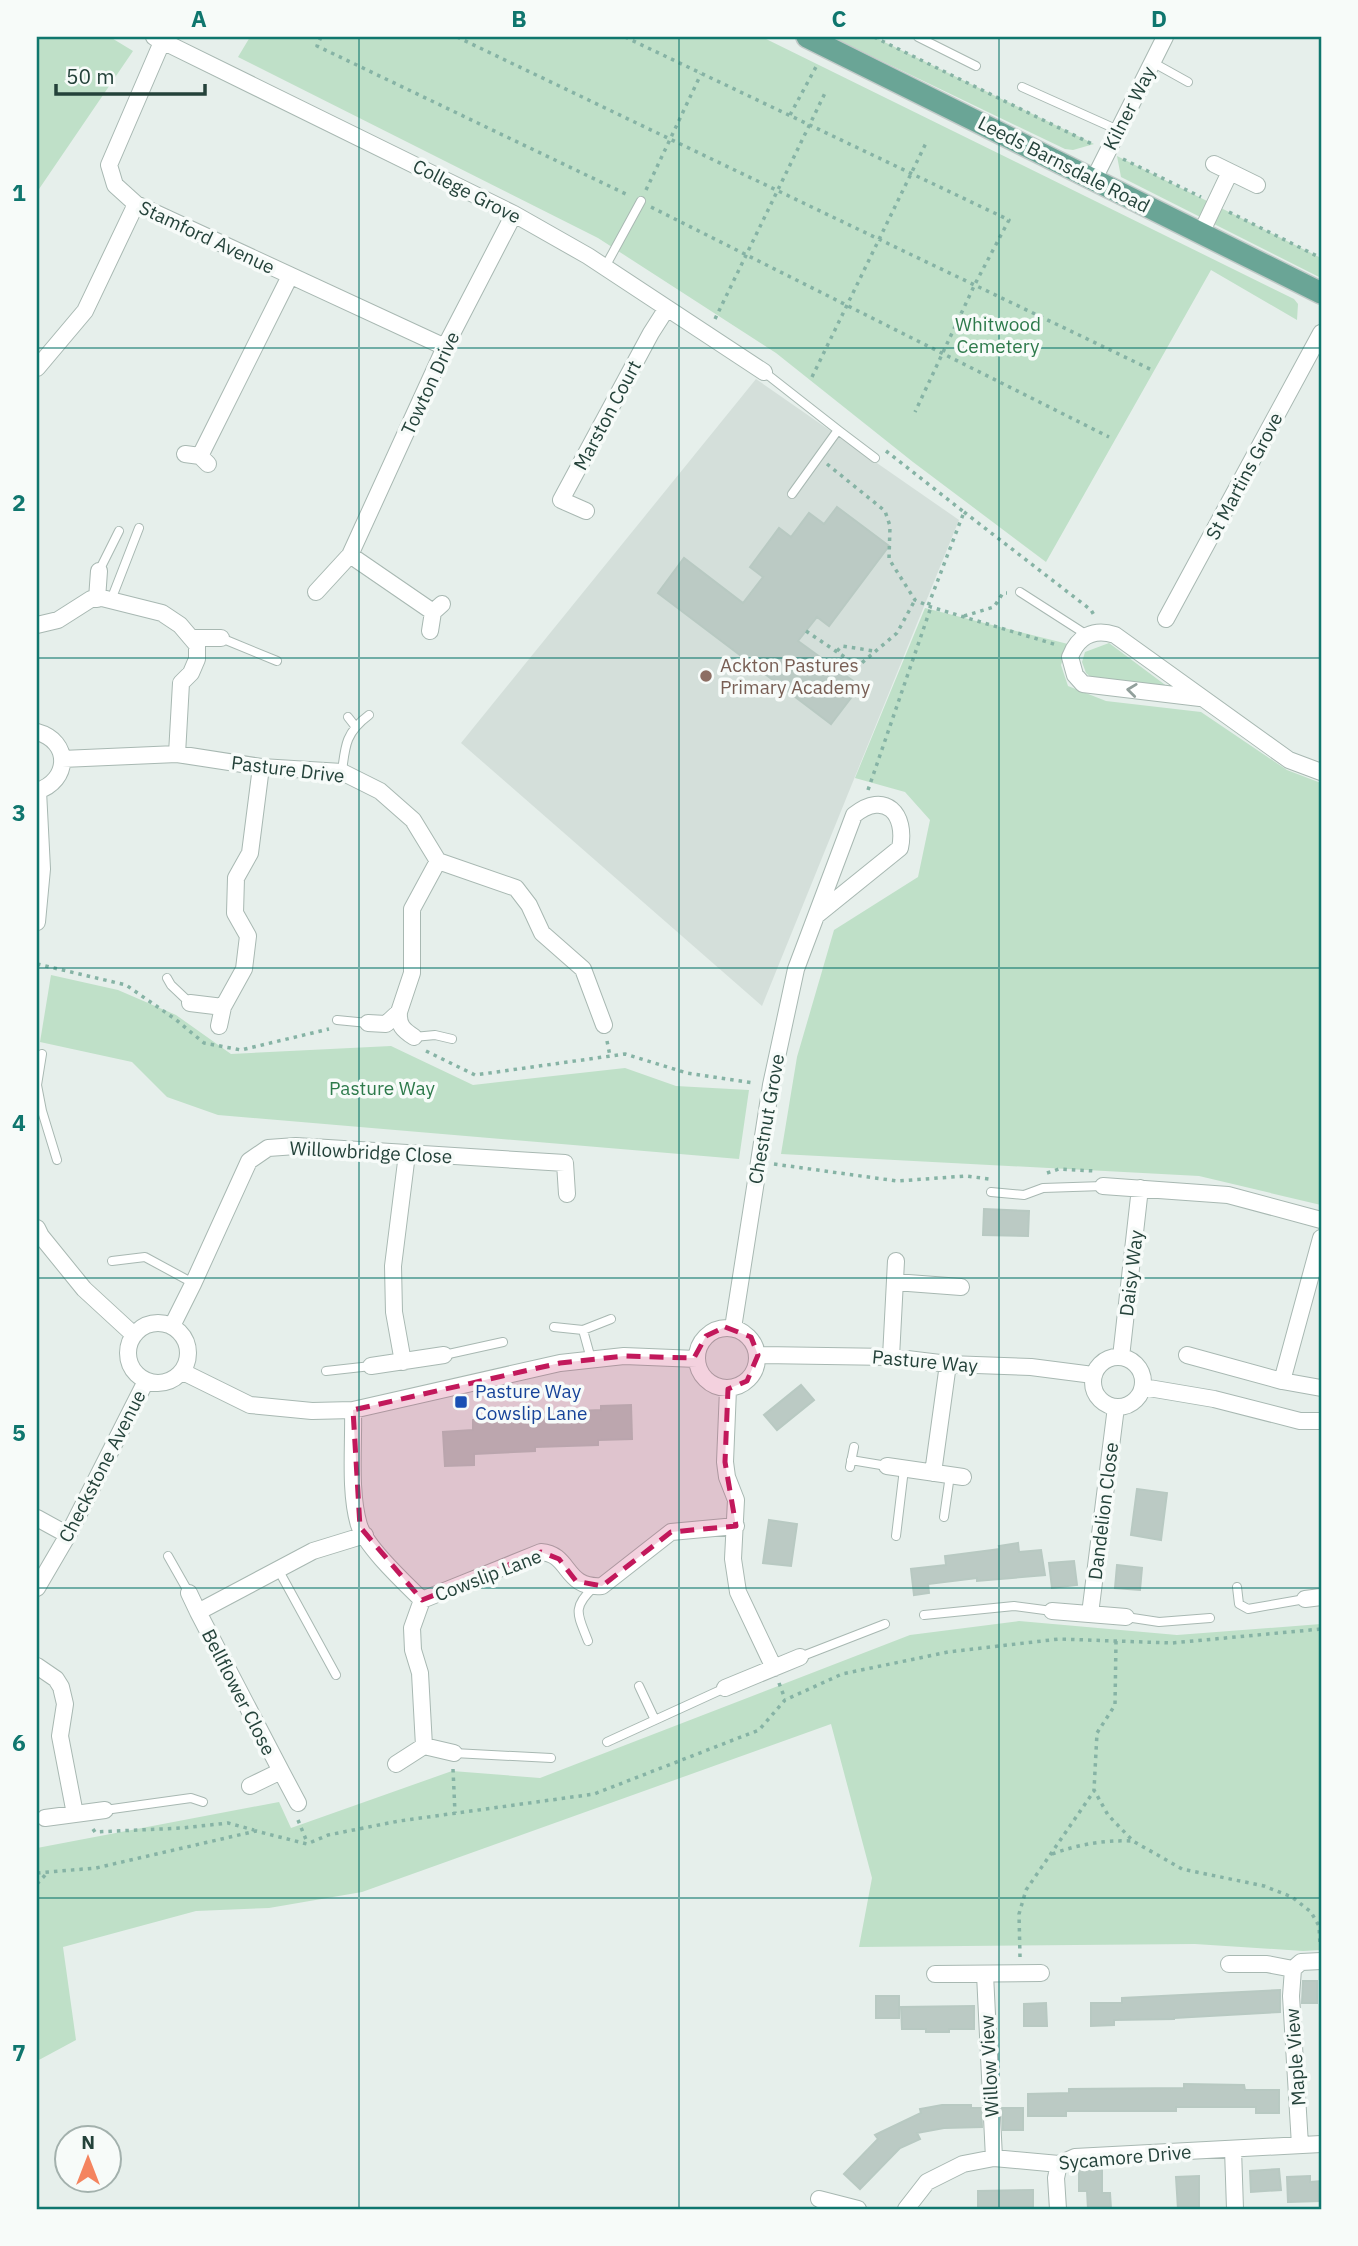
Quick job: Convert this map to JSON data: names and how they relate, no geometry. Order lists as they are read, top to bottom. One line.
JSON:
{"streets":{"main road":["Leeds Barnsdale Road"],"street":["Kilner Way","College Grove","Stamford Avenue","Towton Drive","Marston Court","St Martins Grove","Pasture Drive","Chestnut Grove","Willowbridge Close","Daisy Way","Pasture Way","Checkstone Avenue","Dandelion Close","Cowslip Lane","Bellflower Close","Maple View","Willow View","Sycamore Drive"]},"crossings":[["Kilner Way","Leeds Barnsdale Road"],["College Grove","Stamford Avenue"],["College Grove","Towton Drive"],["College Grove","Marston Court"],["Stamford Avenue","Towton Drive"],["Chestnut Grove","Pasture Way"],["Willowbridge Close","Checkstone Avenue"],["Daisy Way","Pasture Way"],["Daisy Way","Dandelion Close"],["Pasture Way","Dandelion Close"],["Cowslip Lane","Bellflower Close"],["Maple View","Sycamore Drive"],["Willow View","Sycamore Drive"]],"parks":["Whitwood Cemetery","Pasture Way"],"places":{"other":["Ackton Pastures Primary Academy"],"transit":["Pasture Way Cowslip Lane"]},"scale_bar":"50 m","north":"top","grid":{"columns":["A","B","C","D"],"rows":["1","2","3","4","5","6","7"]}}
